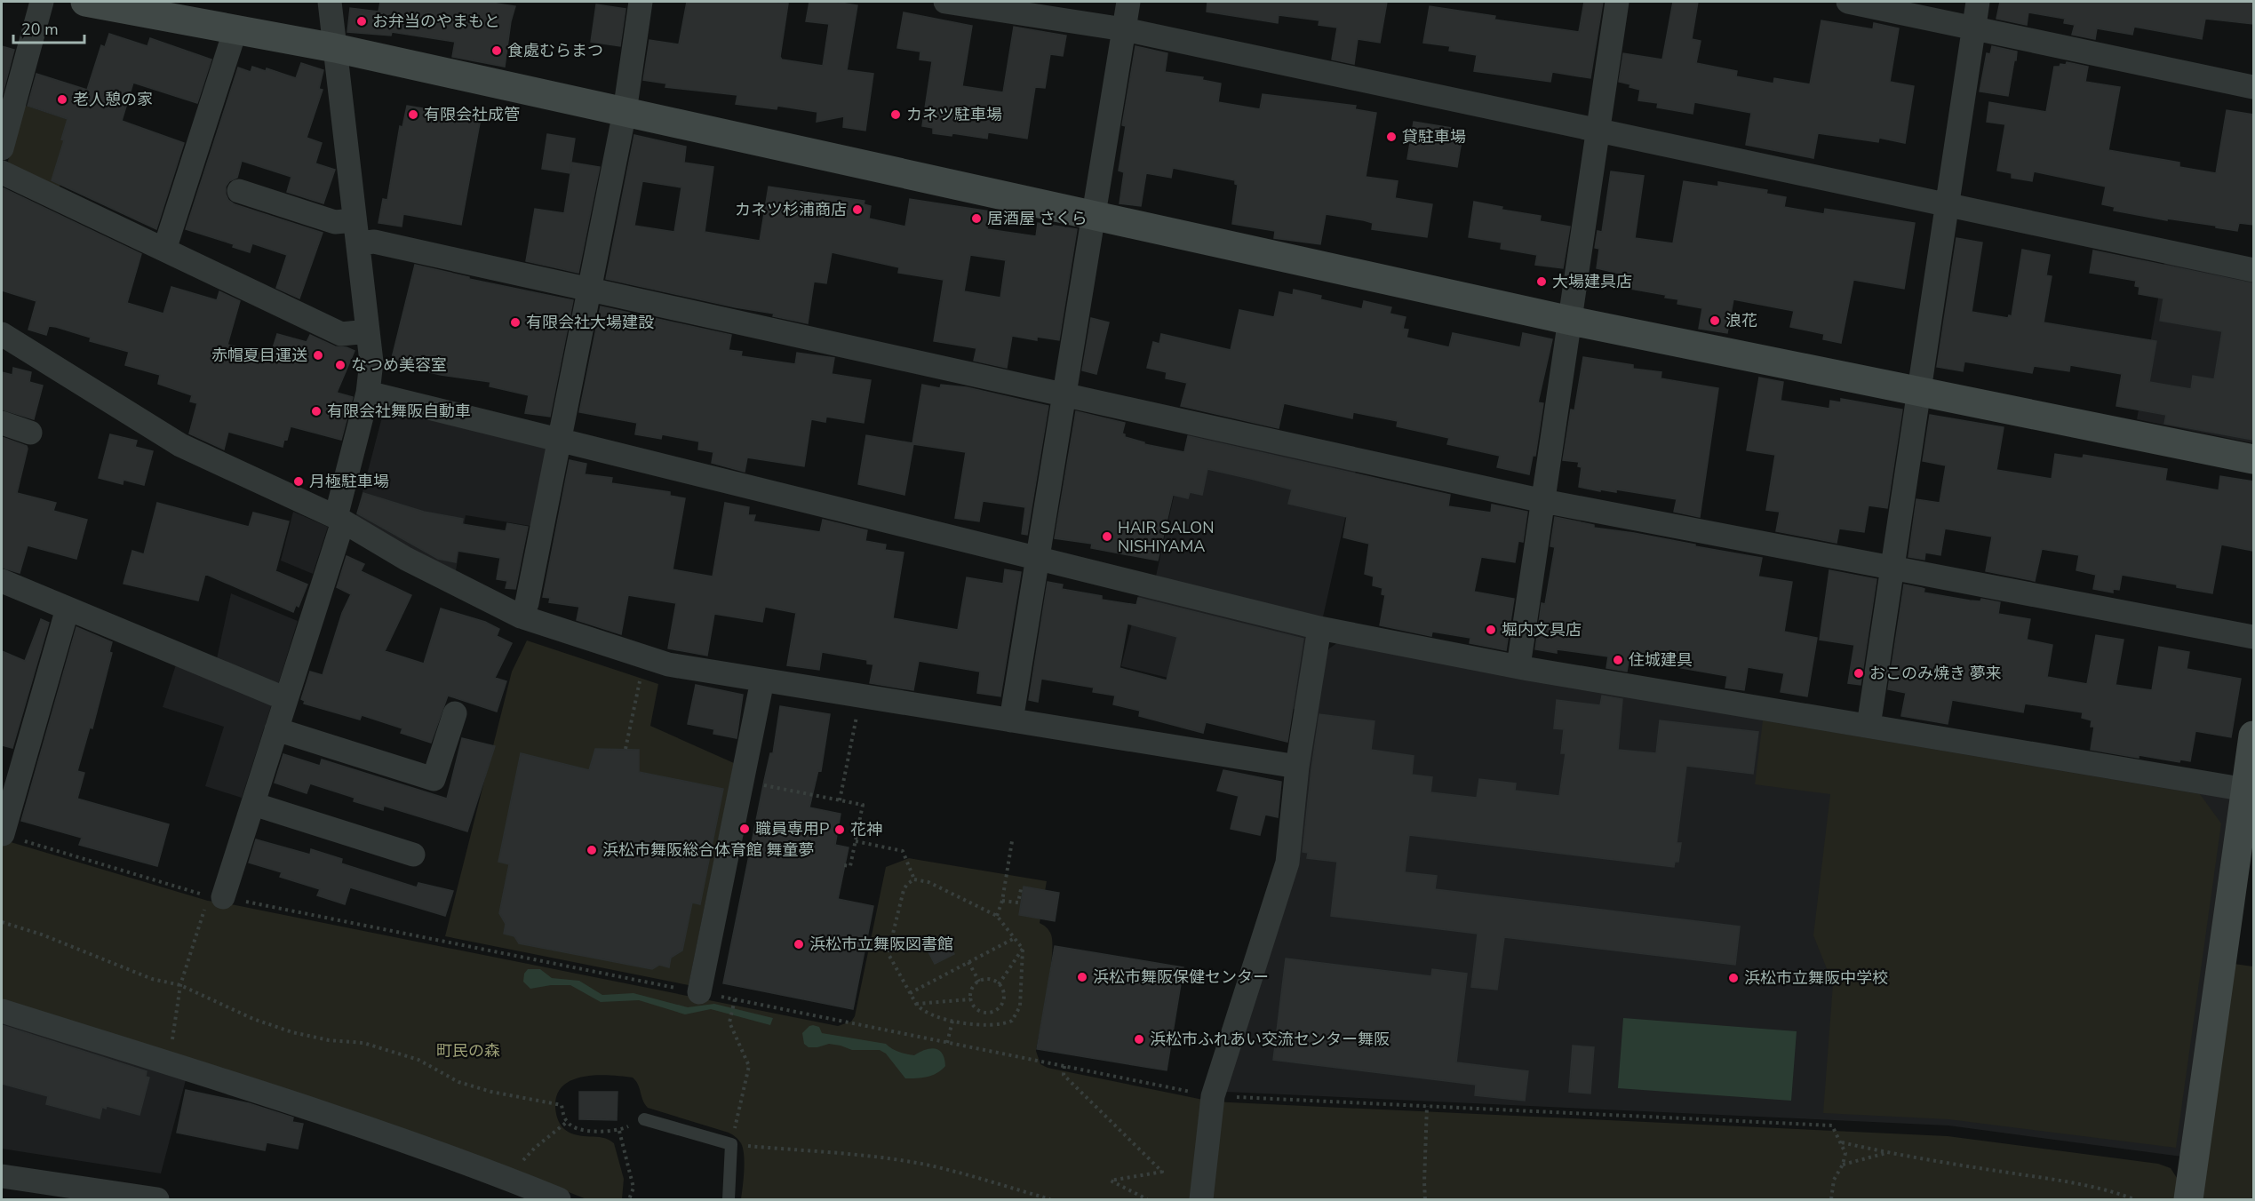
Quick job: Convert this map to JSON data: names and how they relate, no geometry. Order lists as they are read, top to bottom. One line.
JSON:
{"parks":["町民の森"],"places":["お弁当のやまもと","食處むらまつ","老人憩の家","有限会社成管","カネツ駐車場","貸駐車場","カネツ杉浦商店","居酒屋 さくら","大場建具店","浪花","有限会社大場建設","赤帽夏目運送","なつめ美容室","有限会社舞阪自動車","月極駐車場","HAIR SALON NISHIYAMA","堀内文具店","住城建具","おこのみ焼き 夢来","職員専用P","花神","浜松市舞阪総合体育館 舞童夢","浜松市立舞阪図書館","浜松市舞阪保健センター","浜松市立舞阪中学校","浜松市ふれあい交流センター舞阪"],"scale_bar":"20 m"}
